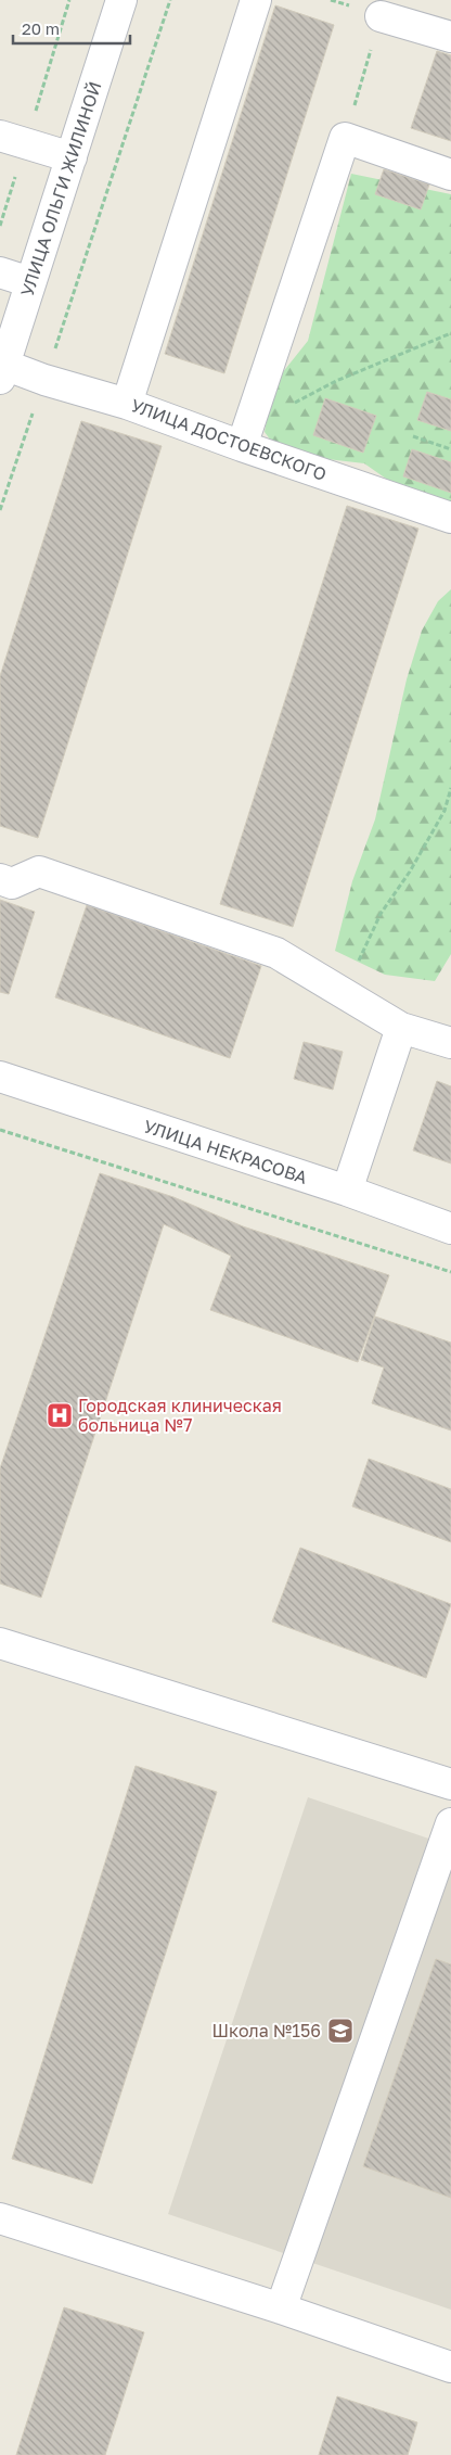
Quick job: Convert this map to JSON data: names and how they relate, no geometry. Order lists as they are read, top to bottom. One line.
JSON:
{"streets":{"street":["УЛИЦА ОЛЬГИ ЖИЛИНОЙ","УЛИЦА ДОСТОЕВСКОГО","УЛИЦА НЕКРАСОВА"]},"crossings":[["УЛИЦА ОЛЬГИ ЖИЛИНОЙ","УЛИЦА ДОСТОЕВСКОГО"]],"places":{"hospital":["Городская клиническая больница №7"],"school or university":["Школа №156"]},"scale_bar":"20 m"}
